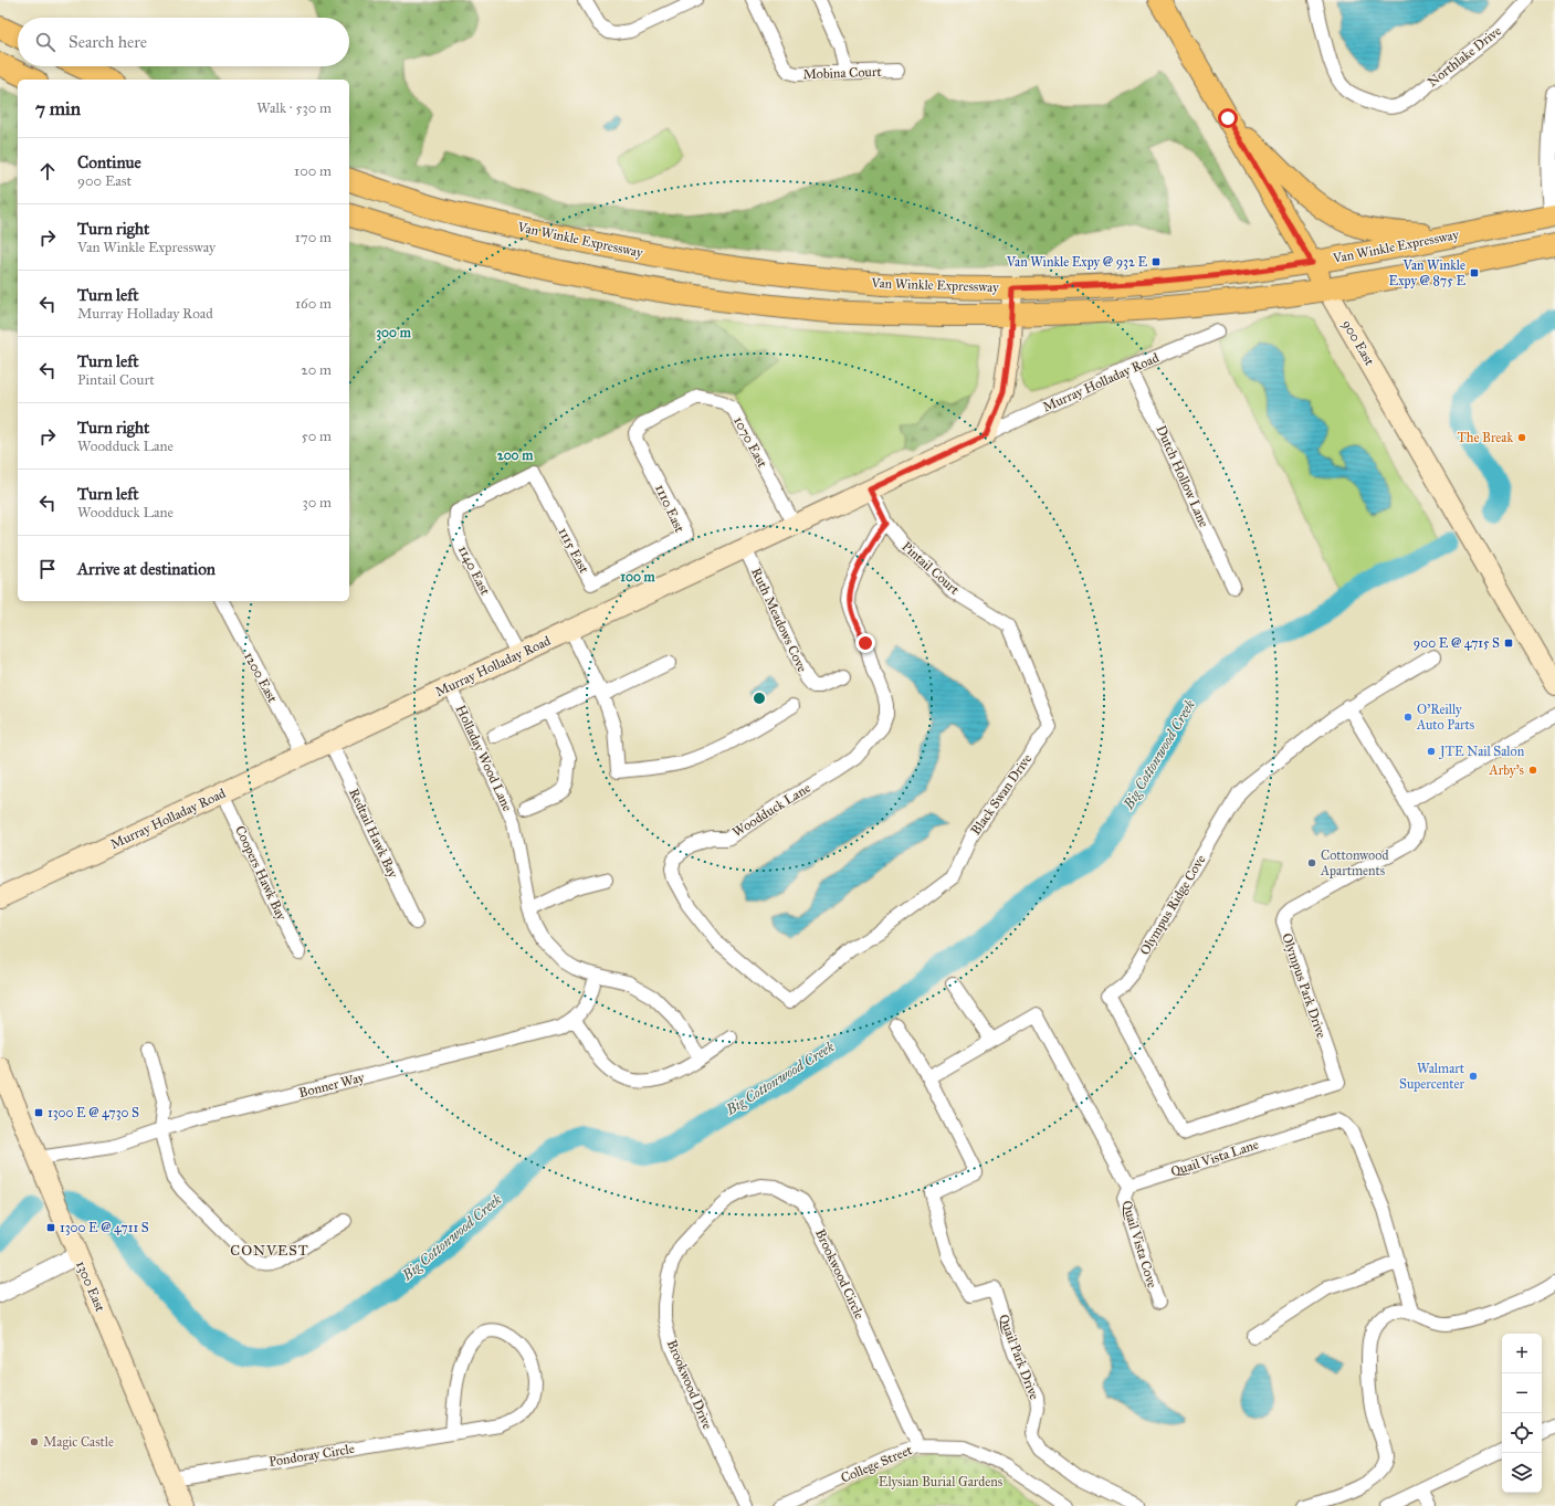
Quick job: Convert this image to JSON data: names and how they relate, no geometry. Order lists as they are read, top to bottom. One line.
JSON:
{"streets":{"main road":["Van Winkle Expressway","900 East","Murray Holladay Road","1300 East"],"street":["Northlake Drive","Mobina Court","1070 East","Dutch Hollow Lane","1110 East","1115 East","Pintail Court","1140 East","Ruth Meadows Cove","1200 East","Holladay Wood Lane","Black Swan Drive","Woodduck Lane","Redtail Hawk Bay","Coopers Hawk Bay","Olympus Ridge Cove","Olympus Park Drive","Bonner Way","Quail Vista Lane","Quail Vista Cove","Brookwood Circle","Quail Park Drive","Brookwood Drive","Pondoray Circle","College Street"]},"crossings":[["Van Winkle Expressway","900 East"],["Murray Holladay Road","1070 East"],["Murray Holladay Road","Dutch Hollow Lane"],["Murray Holladay Road","Pintail Court"],["Murray Holladay Road","1140 East"],["Murray Holladay Road","Ruth Meadows Cove"],["Murray Holladay Road","1200 East"],["Murray Holladay Road","Holladay Wood Lane"],["Murray Holladay Road","Redtail Hawk Bay"],["Murray Holladay Road","Coopers Hawk Bay"],["1070 East","1110 East"],["1110 East","1115 East"],["1115 East","1140 East"],["Pintail Court","Black Swan Drive"],["Pintail Court","Woodduck Lane"],["Holladay Wood Lane","Bonner Way"],["Black Swan Drive","Woodduck Lane"],["Olympus Ridge Cove","Olympus Park Drive"],["Bonner Way","1300 East"],["Quail Vista Lane","Quail Vista Cove"],["Brookwood Circle","Brookwood Drive"],["Brookwood Circle","College Street"],["1300 East","Pondoray Circle"]],"districts":["CONVEST"],"water":["Big Cottonwood Creek"],"parks":["Elysian Burial Gardens"],"places":{"transit":["Van Winkle Expy @ 932 E","Van Winkle Expy @ 875 E","900 E @ 4715 S","1300 E @ 4730 S","1300 E @ 4711 S"],"other":["The Break","O'Reilly Auto Parts","JTE Nail Salon","Arby's","Cottonwood Apartments","Walmart Supercenter","Magic Castle"]},"page":{"search":"Search here","heading":["7 min","Walk · 530 m"],"list":[["Continue","900 East","100 m"],["Turn right","Van Winkle Expressway","170 m"],["Turn left","Murray Holladay Road","160 m"],["Turn left","Pintail Court","20 m"],["Turn right","Woodduck Lane","50 m"],["Turn left","Woodduck Lane","30 m"],"Arrive at destination"],"map_buttons":["+","−"]},"rings":["300 m","200 m","100 m"]}
